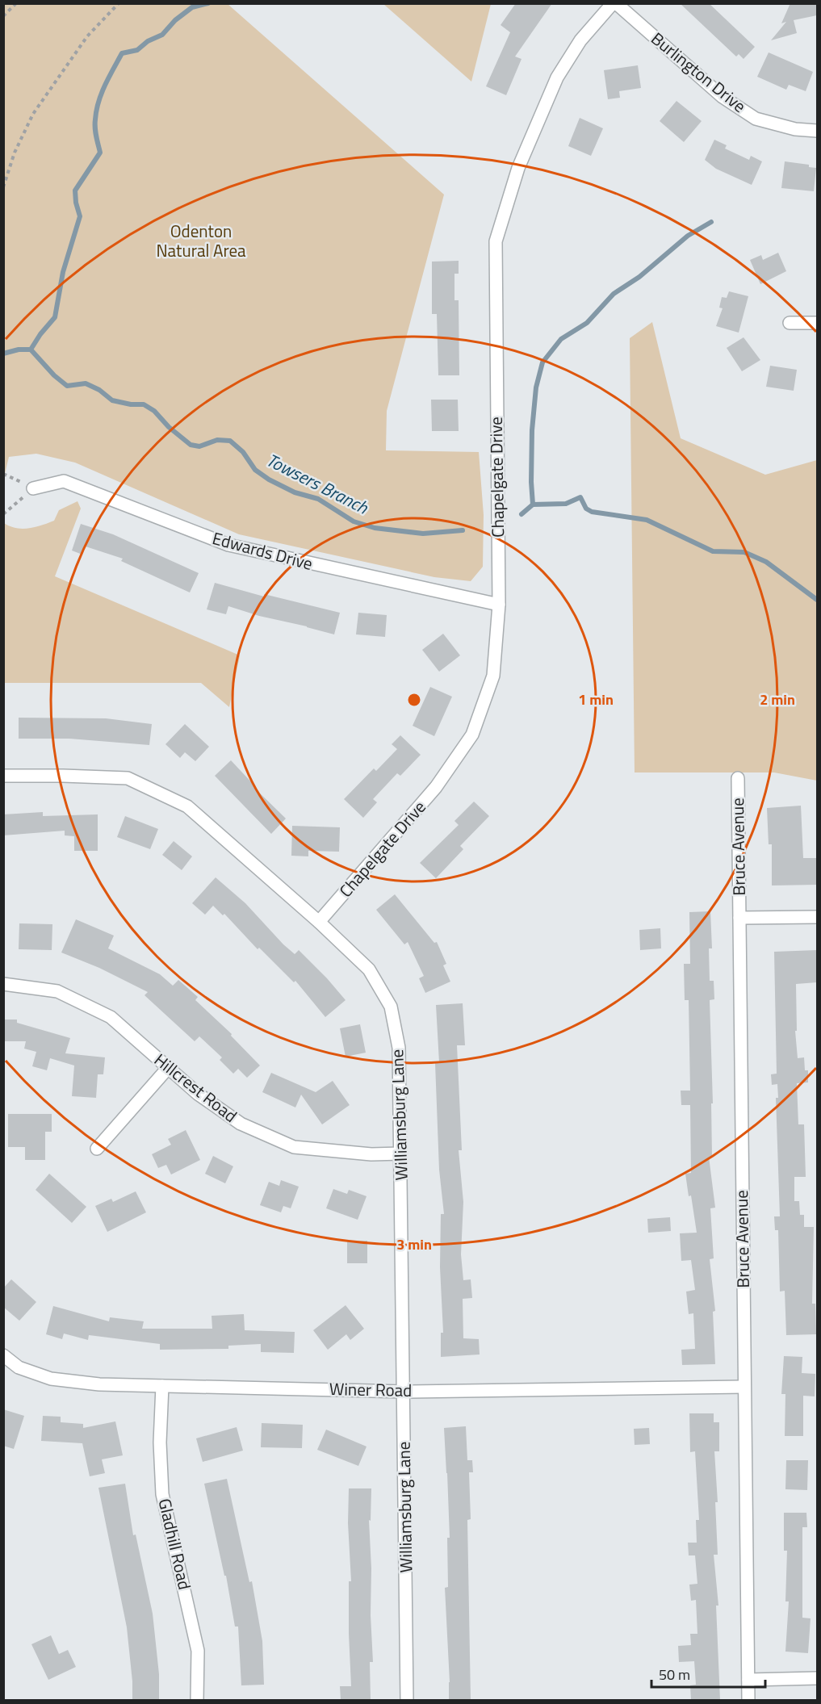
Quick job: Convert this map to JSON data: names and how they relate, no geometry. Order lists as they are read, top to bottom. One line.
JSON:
{"streets":{"street":["Burlington Drive","Chapelgate Drive","Edwards Drive","Bruce Avenue","Hillcrest Road","Williamsburg Lane","Winer Road","Gladhill Road"]},"crossings":[["Burlington Drive","Chapelgate Drive"],["Chapelgate Drive","Edwards Drive"],["Chapelgate Drive","Williamsburg Lane"],["Bruce Avenue","Winer Road"],["Hillcrest Road","Williamsburg Lane"],["Williamsburg Lane","Winer Road"],["Winer Road","Gladhill Road"]],"water":["Towsers Branch"],"parks":["Odenton Natural Area"],"scale_bar":"50 m","rings":["1 min","2 min","3 min"]}
